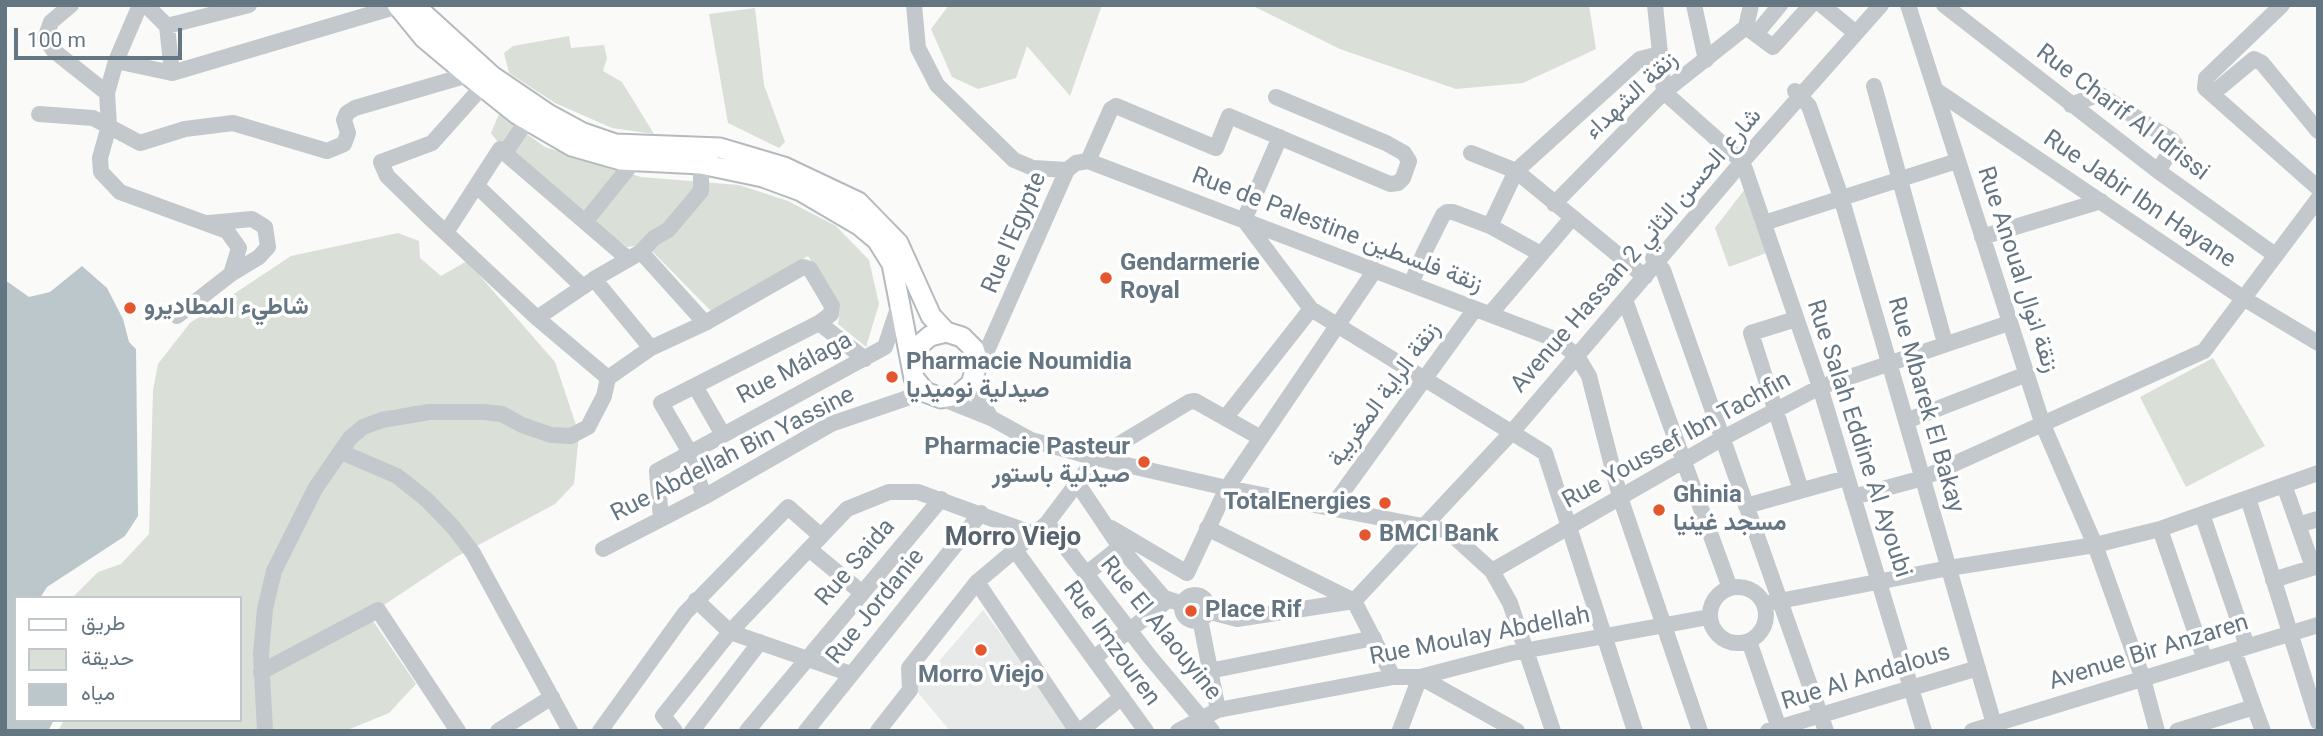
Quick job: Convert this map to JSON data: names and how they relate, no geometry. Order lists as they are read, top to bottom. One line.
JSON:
{"streets":{"street":["زنقة الشهداء","Rue Charif Al Idrissi","Rue Jabir Ibn Hayane","Rue de Palestine زنقة فلسطين","Rue l'Egypte","Avenue Hassan 2 شارع الحسن الثاني","Rue Anoual زنقة انوال","Rue Málaga","زنقة الراية المغربية","Rue Mbarek El Bakay","Rue Salah Eddine Al Ayoubi","Rue Youssef Ibn Tachfin","Rue Abdellah Bin Yassine","Rue Saida","Rue Jordanie","Rue El Alaouyine","Rue Moulay Abdellah","Rue Imzouren","Avenue Bir Anzaren","Rue Al Andalous"]},"crossings":[["Rue Jabir Ibn Hayane","Rue Anoual زنقة انوال"],["Rue de Palestine زنقة فلسطين","Rue l'Egypte"],["Rue de Palestine زنقة فلسطين","Avenue Hassan 2 شارع الحسن الثاني"],["Rue de Palestine زنقة فلسطين","زنقة الراية المغربية"],["Rue l'Egypte","Rue Abdellah Bin Yassine"],["Avenue Hassan 2 شارع الحسن الثاني","Rue Mbarek El Bakay"],["Avenue Hassan 2 شارع الحسن الثاني","Rue Salah Eddine Al Ayoubi"],["Rue Anoual زنقة انوال","Rue Youssef Ibn Tachfin"],["Rue Anoual زنقة انوال","Avenue Bir Anzaren"],["Rue Málaga","Rue Abdellah Bin Yassine"],["Rue Mbarek El Bakay","Rue Youssef Ibn Tachfin"],["Rue Mbarek El Bakay","Avenue Bir Anzaren"],["Rue Mbarek El Bakay","Rue Al Andalous"],["Rue Salah Eddine Al Ayoubi","Rue Youssef Ibn Tachfin"],["Rue Salah Eddine Al Ayoubi","Rue Al Andalous"],["Rue El Alaouyine","Rue Moulay Abdellah"]],"districts":["Morro Viejo"],"places":["Gendarmerie Royal","شاطيء المطاديرو","Pharmacie Noumidia صيدلية نوميديا","Pharmacie Pasteur صيدلية باستور","TotalEnergies","Ghinia مسجد غينيا","BMCI Bank","Place Rif","Morro Viejo"],"legend":["طريق","حديقة","مياه"],"scale_bar":"100 m"}
